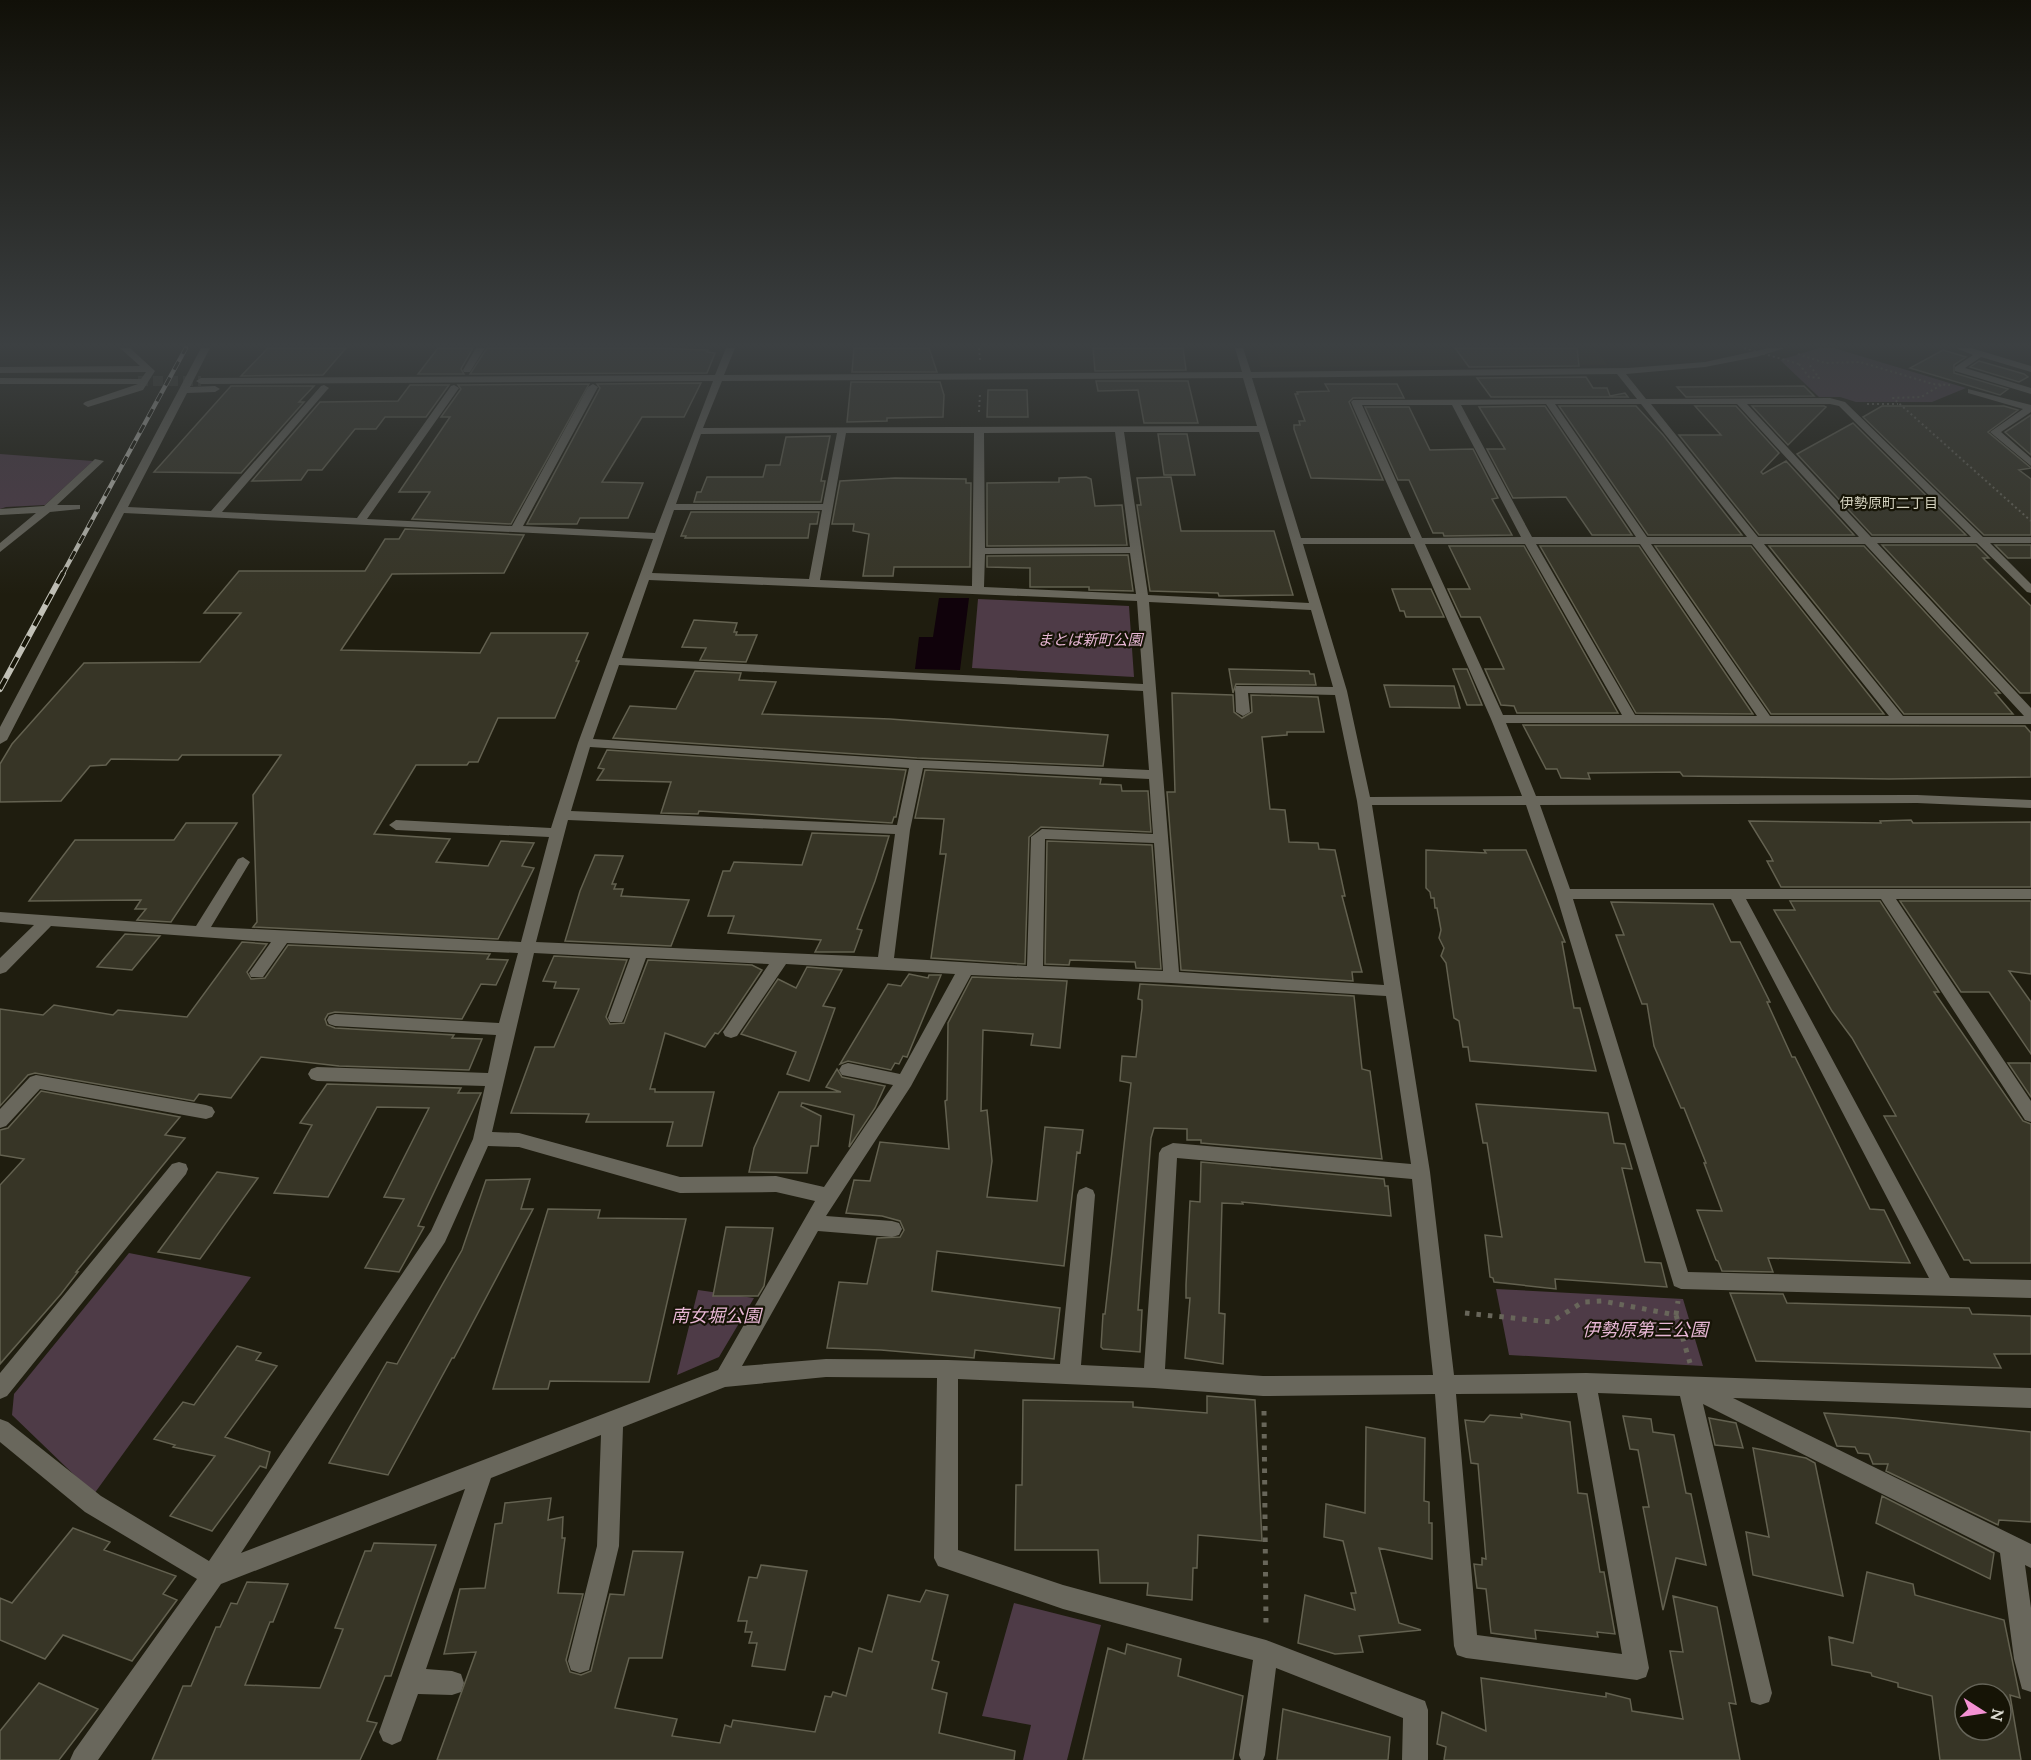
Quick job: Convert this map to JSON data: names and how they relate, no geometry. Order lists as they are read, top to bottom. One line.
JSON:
{"districts":["伊勢原町二丁目"],"parks":["まとば新町公園","南女堀公園","伊勢原第三公園"],"north":"right"}
